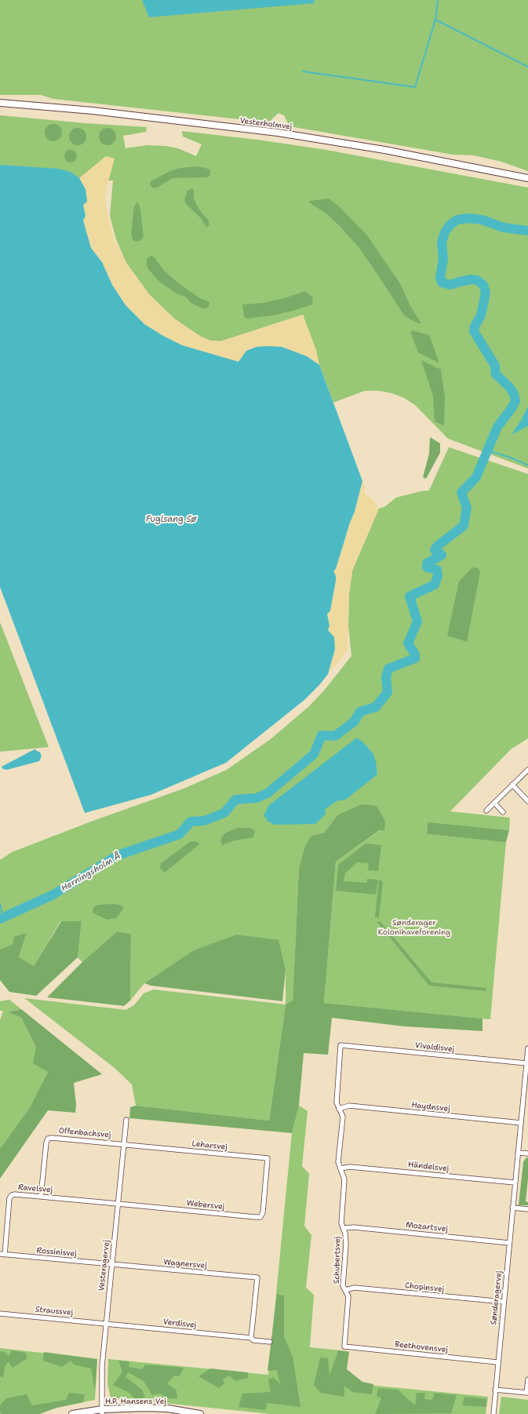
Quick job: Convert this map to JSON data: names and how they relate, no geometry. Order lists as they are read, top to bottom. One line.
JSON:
{"streets":{"street":["Vesterholmvej","Vivaldisvej","Haydnsvej","Offenbachsvej","Leharsvej","Händelsvej","Ravelsvej","Webersvej","Mozartsvej","Rossinisvej","Schubertsvej","Wagnersvej","Vesteragervej","Chopinsvej","Sønderagervej","Straussvej","Verdisvej","Beethovensvej","H.P. Hansens Vej"]},"crossings":[["Vivaldisvej","Schubertsvej"],["Vivaldisvej","Sønderagervej"],["Haydnsvej","Schubertsvej"],["Haydnsvej","Sønderagervej"],["Offenbachsvej","Leharsvej"],["Offenbachsvej","Ravelsvej"],["Offenbachsvej","Vesteragervej"],["Leharsvej","Webersvej"],["Leharsvej","Vesteragervej"],["Händelsvej","Schubertsvej"],["Händelsvej","Sønderagervej"],["Ravelsvej","Webersvej"],["Ravelsvej","Rossinisvej"],["Ravelsvej","Vesteragervej"],["Webersvej","Vesteragervej"],["Mozartsvej","Schubertsvej"],["Mozartsvej","Sønderagervej"],["Rossinisvej","Wagnersvej"],["Rossinisvej","Vesteragervej"],["Schubertsvej","Chopinsvej"],["Schubertsvej","Beethovensvej"],["Wagnersvej","Vesteragervej"],["Wagnersvej","Verdisvej"],["Vesteragervej","Straussvej"],["Vesteragervej","Verdisvej"],["Vesteragervej","H.P. Hansens Vej"],["Chopinsvej","Sønderagervej"],["Sønderagervej","Beethovensvej"],["Straussvej","Verdisvej"]],"water":["Fuglsang Sø","Herningsholm Å"],"parks":["Sønderager Kolonihaveforening"]}
